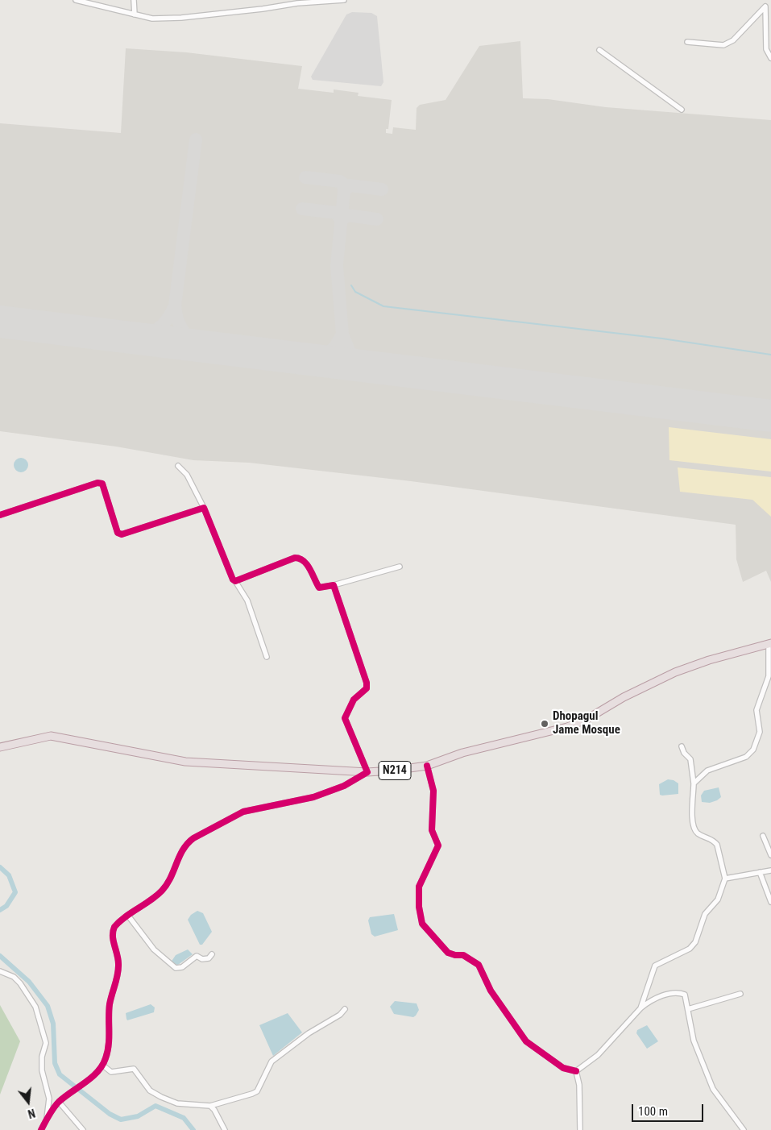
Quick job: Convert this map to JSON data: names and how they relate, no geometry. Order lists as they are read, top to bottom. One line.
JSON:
{"streets":{"highway":["N214"]},"places":["Dhopagul Jame Mosque"],"scale_bar":"100 m","north":"bottom"}
